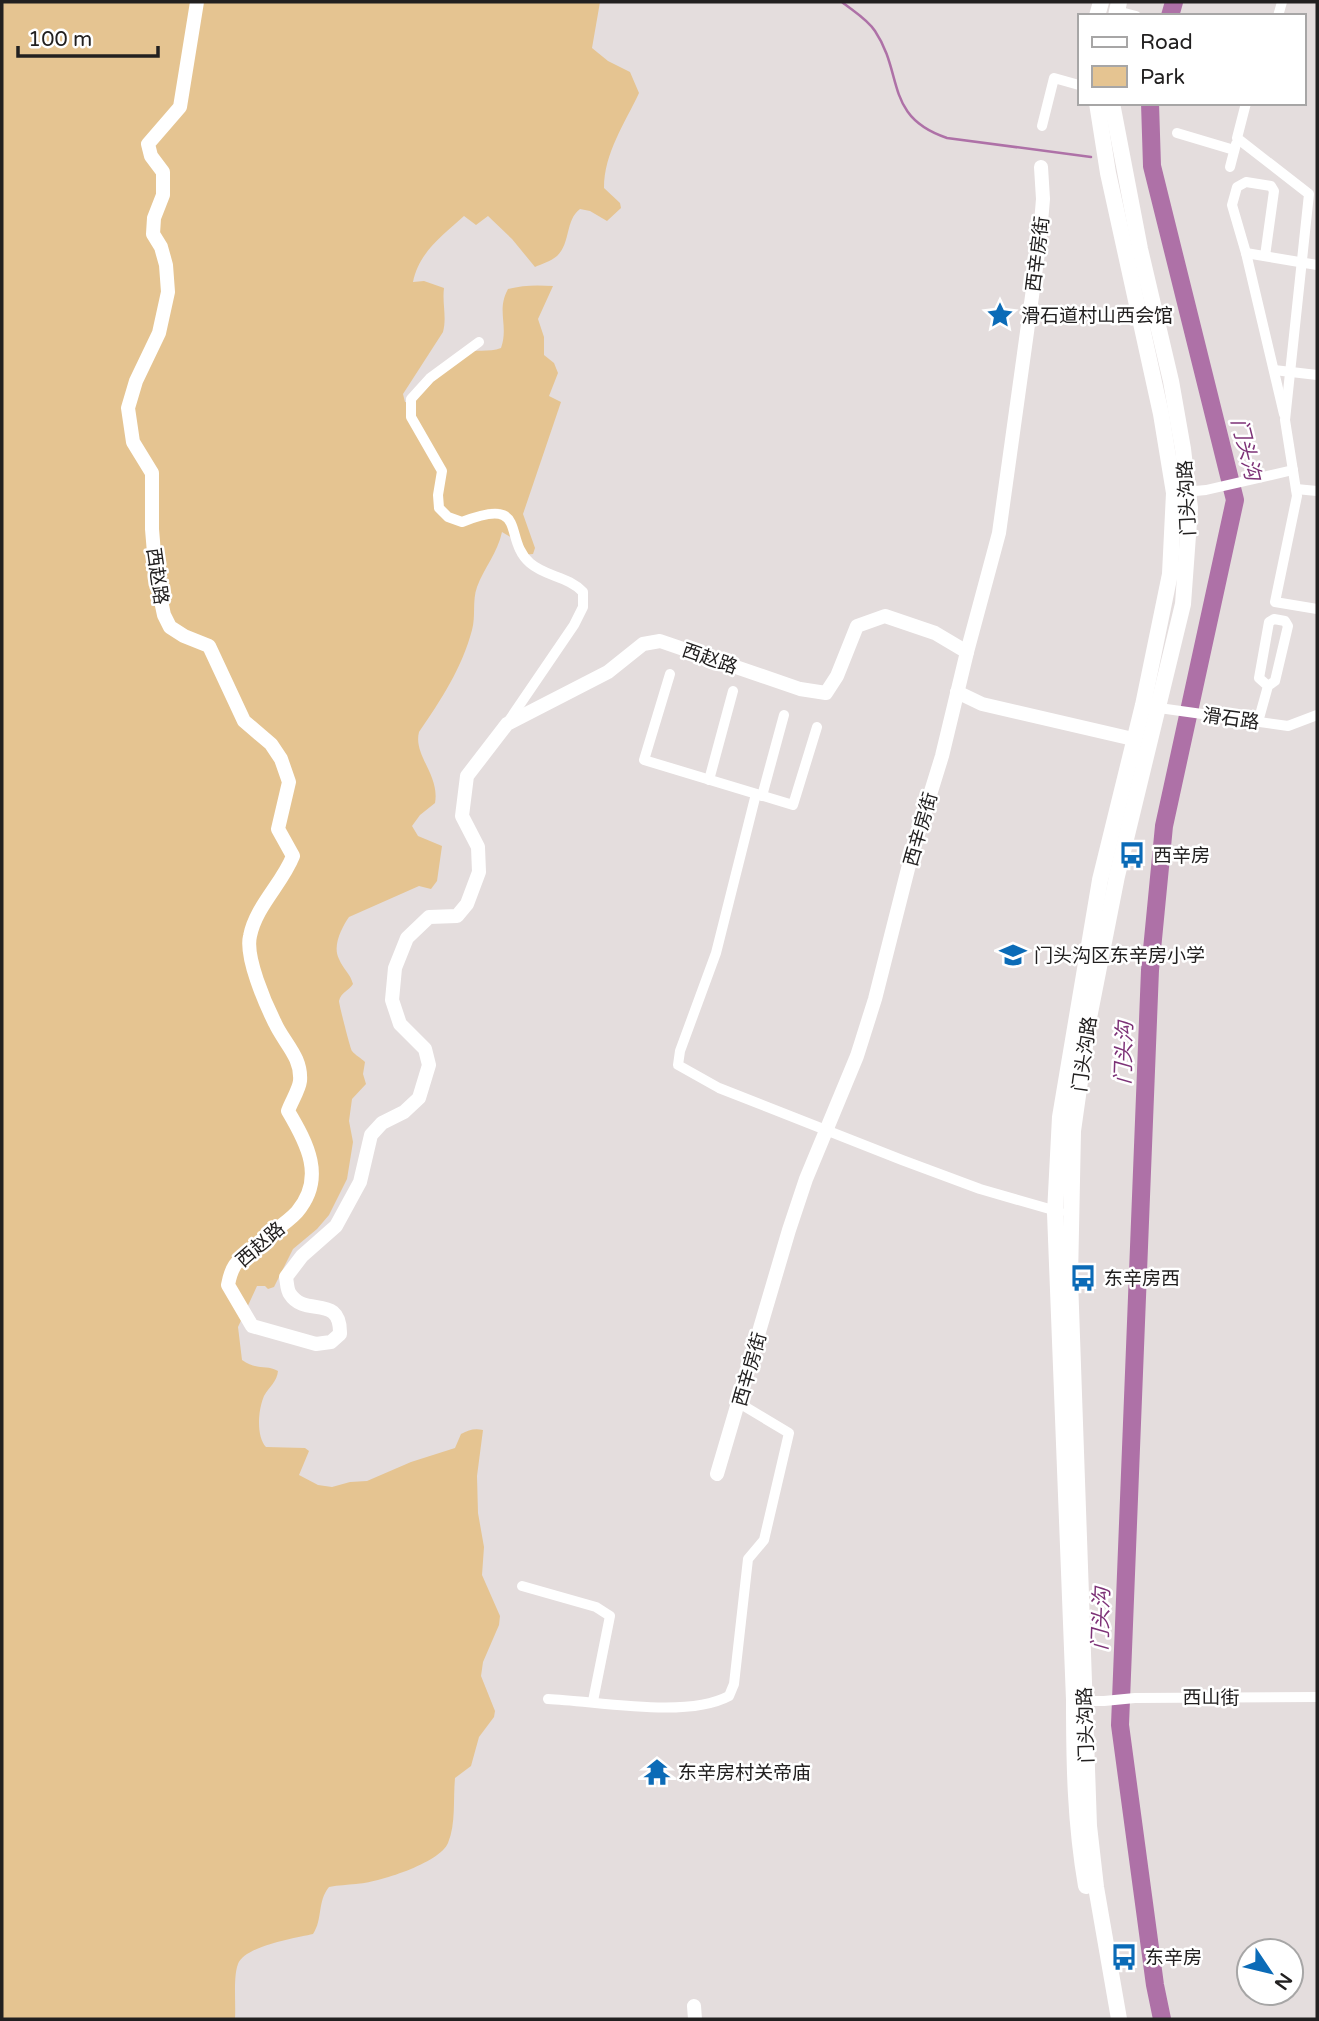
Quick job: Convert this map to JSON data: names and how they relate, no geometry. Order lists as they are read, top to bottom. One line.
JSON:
{"streets":{"main road":["门头沟路"],"street":["西辛房街","西赵路","滑石路","西山街"]},"crossings":[["西辛房街","西赵路"],["门头沟路","滑石路"],["门头沟路","西山街"]],"water":["门头沟"],"places":{"place":["滑石道村山西会馆"],"bus stop":["西辛房","东辛房西","东辛房"],"school or university":["门头沟区东辛房小学"],"temple":["东辛房村关帝庙"]},"legend":["Road","Park"],"scale_bar":"100 m","north":"bottom right"}
